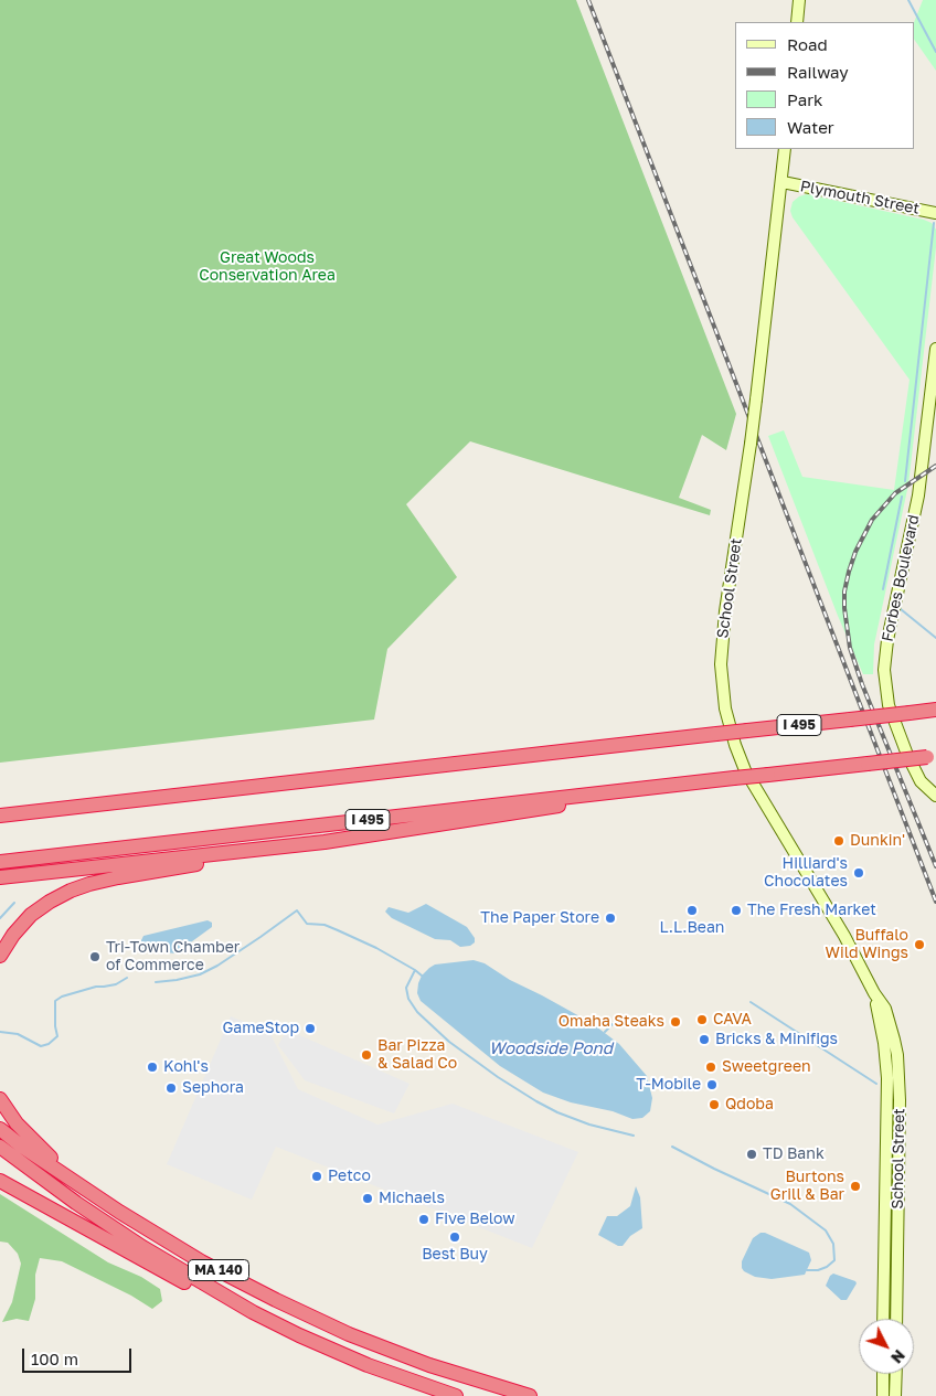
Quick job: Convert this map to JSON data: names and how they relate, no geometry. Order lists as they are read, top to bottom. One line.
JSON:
{"streets":{"highway":["I 495","MA 140"],"street":["Plymouth Street","Forbes Boulevard","School Street"]},"crossings":[["Plymouth Street","School Street"]],"water":["Woodside Pond"],"parks":["Great Woods Conservation Area"],"places":["Dunkin'","Hilliard's Chocolates","L.L.Bean","The Fresh Market","The Paper Store","Buffalo Wild Wings","Tri-Town Chamber of Commerce","CAVA","Omaha Steaks","GameStop","Bricks & Minifigs","Bar Pizza & Salad Co","Kohl's","Sweetgreen","T-Mobile","Sephora","Qdoba","TD Bank","Petco","Burtons Grill & Bar","Michaels","Five Below","Best Buy"],"legend":["Road","Railway","Park","Water"],"scale_bar":"100 m","north":"bottom right"}
